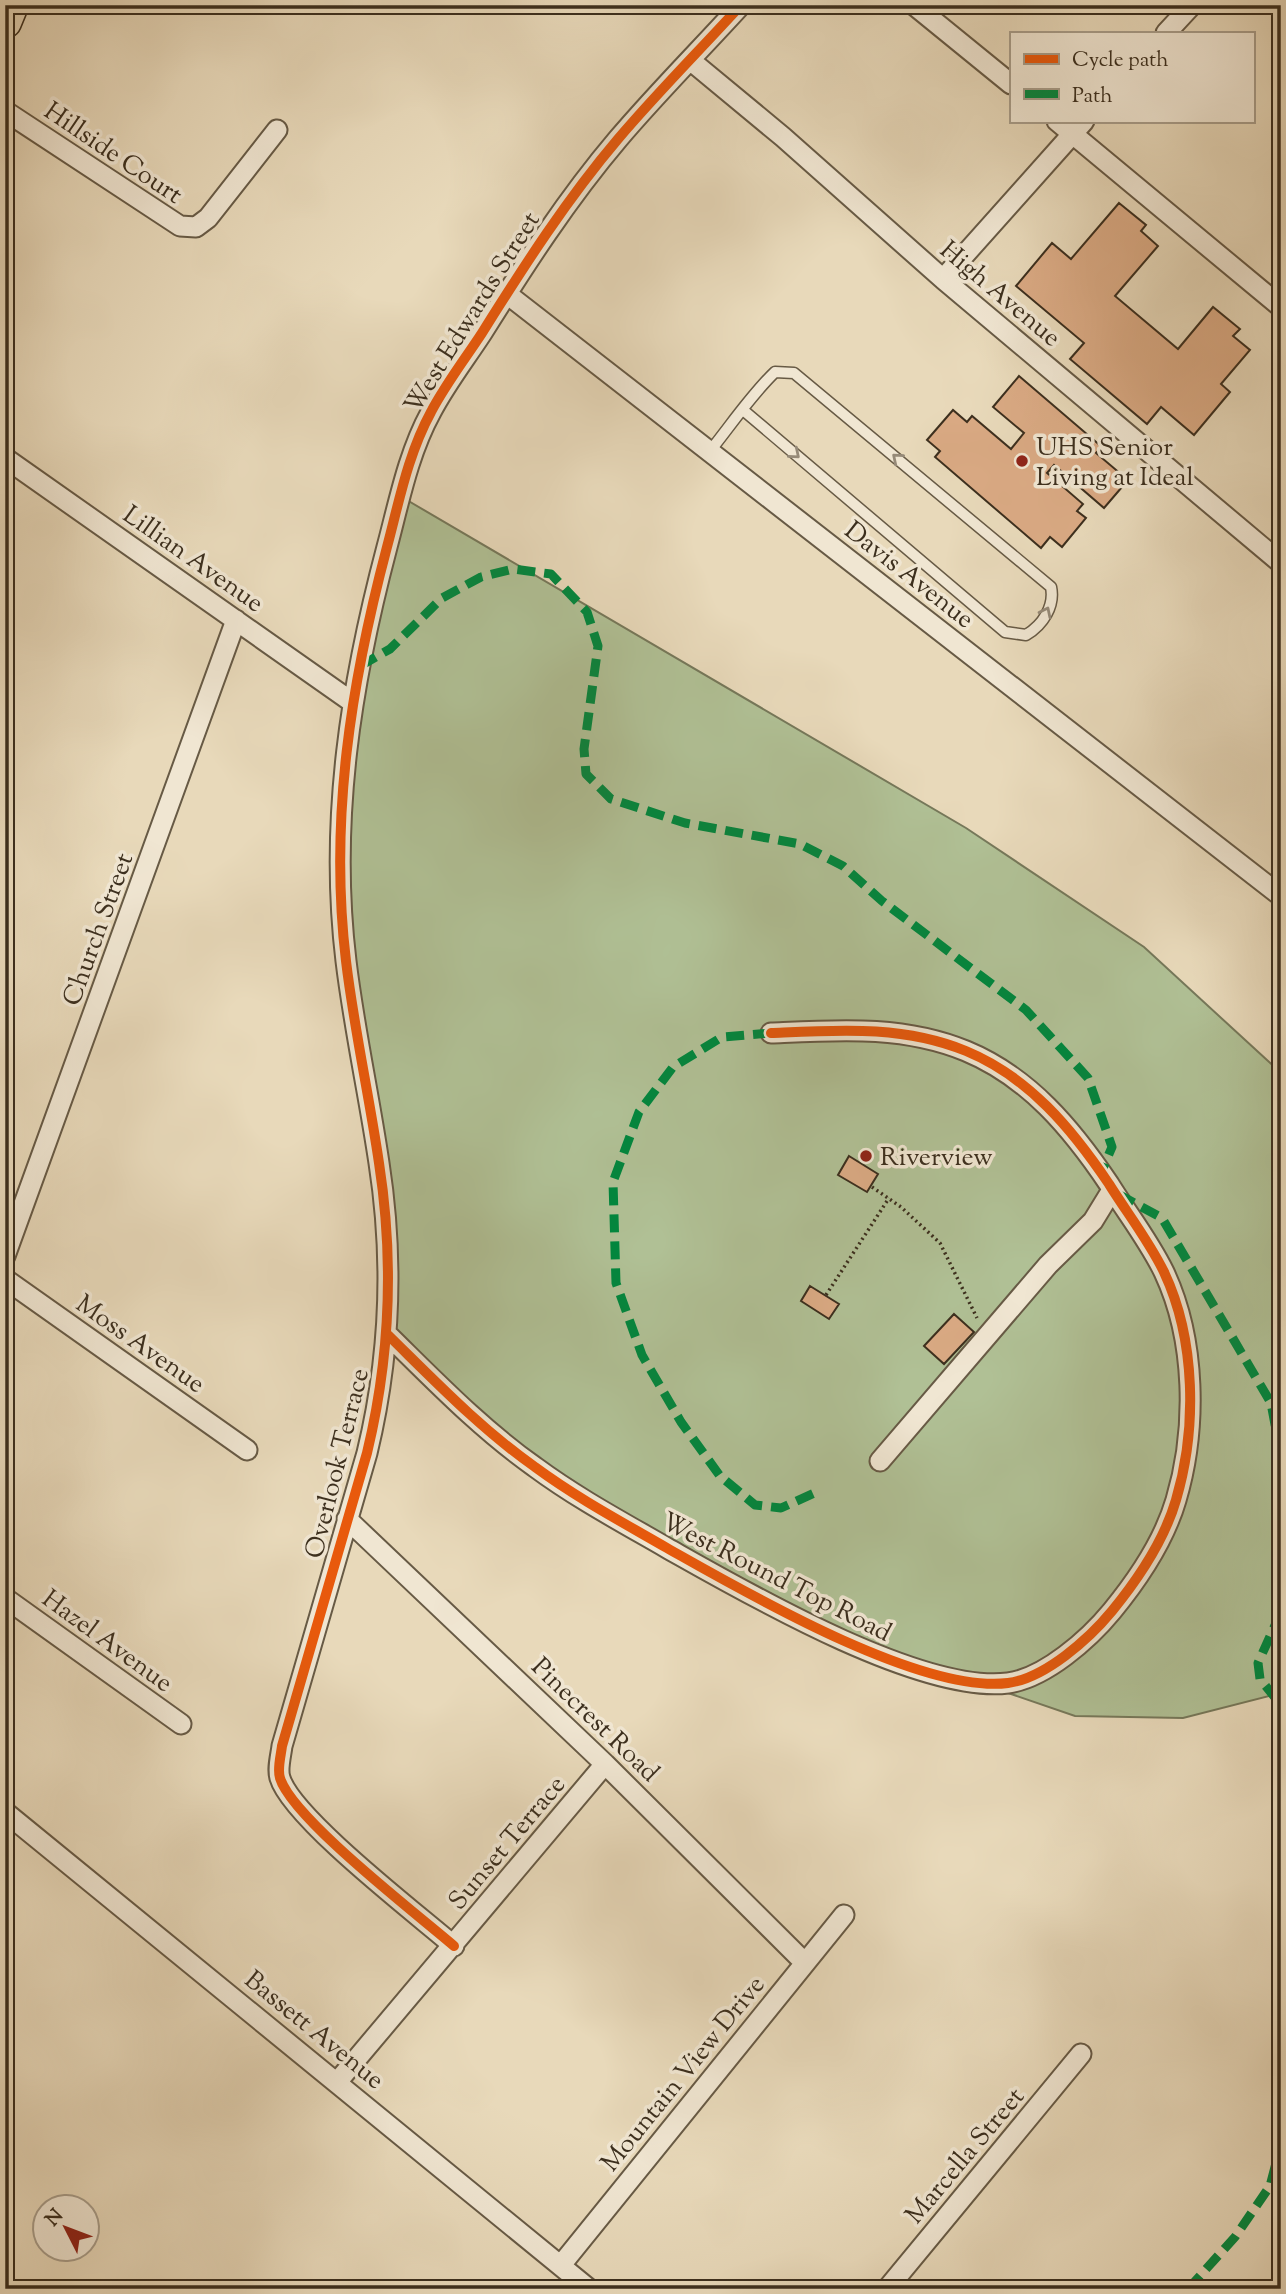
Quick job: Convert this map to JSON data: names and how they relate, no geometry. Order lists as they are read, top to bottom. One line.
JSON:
{"streets":{"street":["Hillside Court","High Avenue","West Edwards Street","Lillian Avenue","Davis Avenue","Church Street","Moss Avenue","Overlook Terrace","West Round Top Road","Hazel Avenue","Pinecrest Road","Sunset Terrace","Bassett Avenue","Mountain View Drive","Marcella Street"]},"crossings":[["High Avenue","West Edwards Street"],["West Edwards Street","Lillian Avenue"],["West Edwards Street","Davis Avenue"],["West Edwards Street","Overlook Terrace"],["Lillian Avenue","Church Street"],["Lillian Avenue","Overlook Terrace"],["Overlook Terrace","West Round Top Road"],["Overlook Terrace","Pinecrest Road"],["Overlook Terrace","Sunset Terrace"],["Pinecrest Road","Sunset Terrace"],["Pinecrest Road","Mountain View Drive"],["Sunset Terrace","Bassett Avenue"],["Bassett Avenue","Mountain View Drive"]],"places":["UHS Senior Living at Ideal","Riverview"],"legend":["Cycle path","Path"],"north":"top left"}
